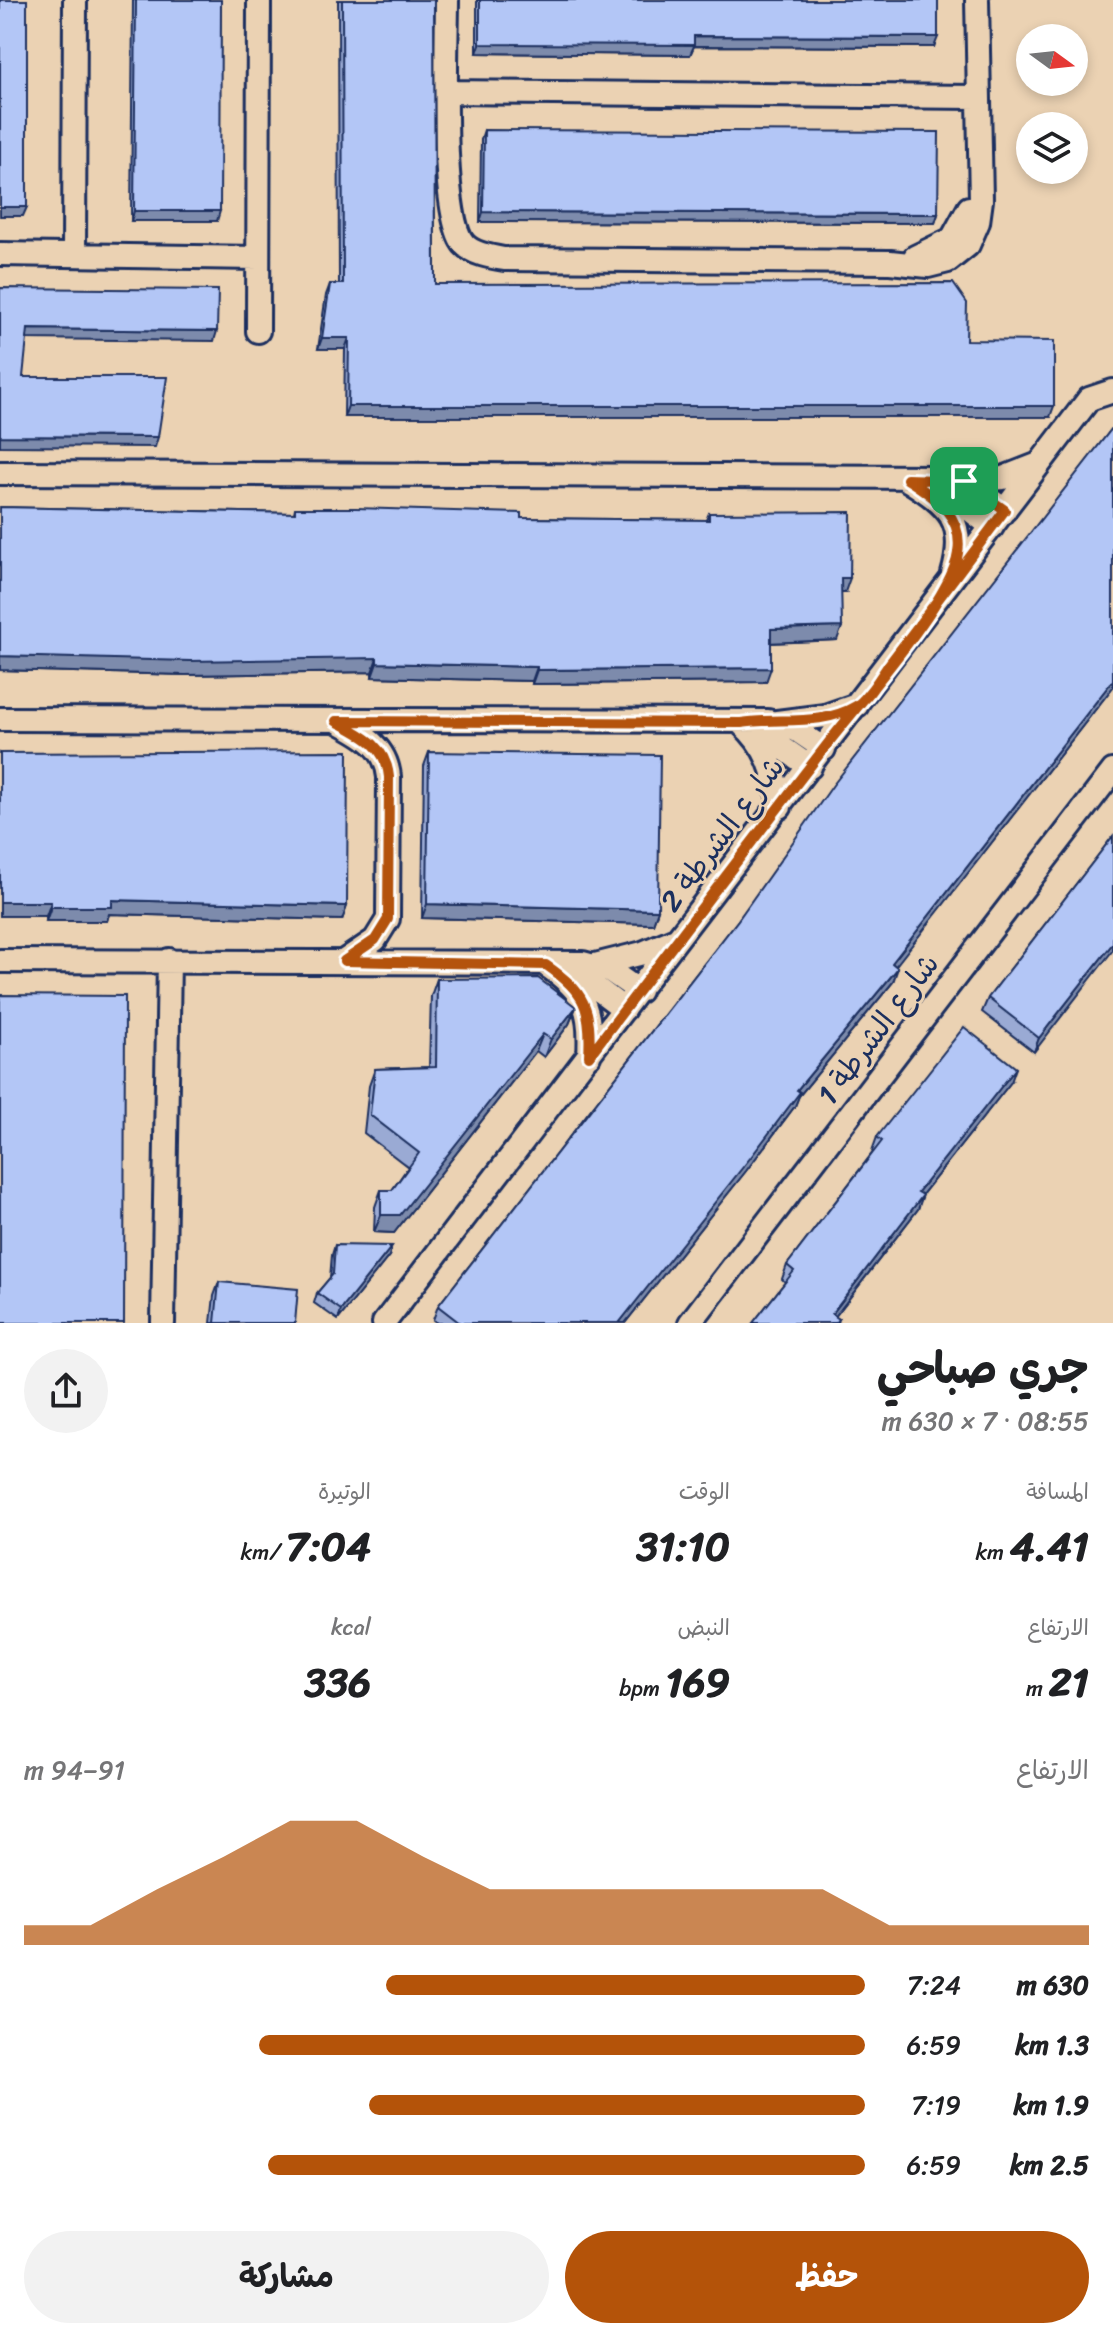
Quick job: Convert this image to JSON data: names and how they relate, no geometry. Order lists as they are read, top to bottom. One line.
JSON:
{"streets":{"street":["شارع الشرطة 2","شارع الشرطة 1"]},"north":"right","page":{"heading":["جري صباحي","08:55 · 7 × 630 m"],"stats":[["المسافة","4.41 km"],["الوقت","31:10"],["الوتيرة","7:04 /km"],["الارتفاع","21 m"],["النبض","169 bpm"],["kcal","336"]],"chart":["الارتفاع","91–94 m"],"list":[{"name":"630 m","note":"7:24"},{"name":"1.3 km","note":"6:59"},{"name":"1.9 km","note":"7:19"},{"name":"2.5 km","note":"6:59"}],"buttons":["حفظ","مشاركة"]}}
